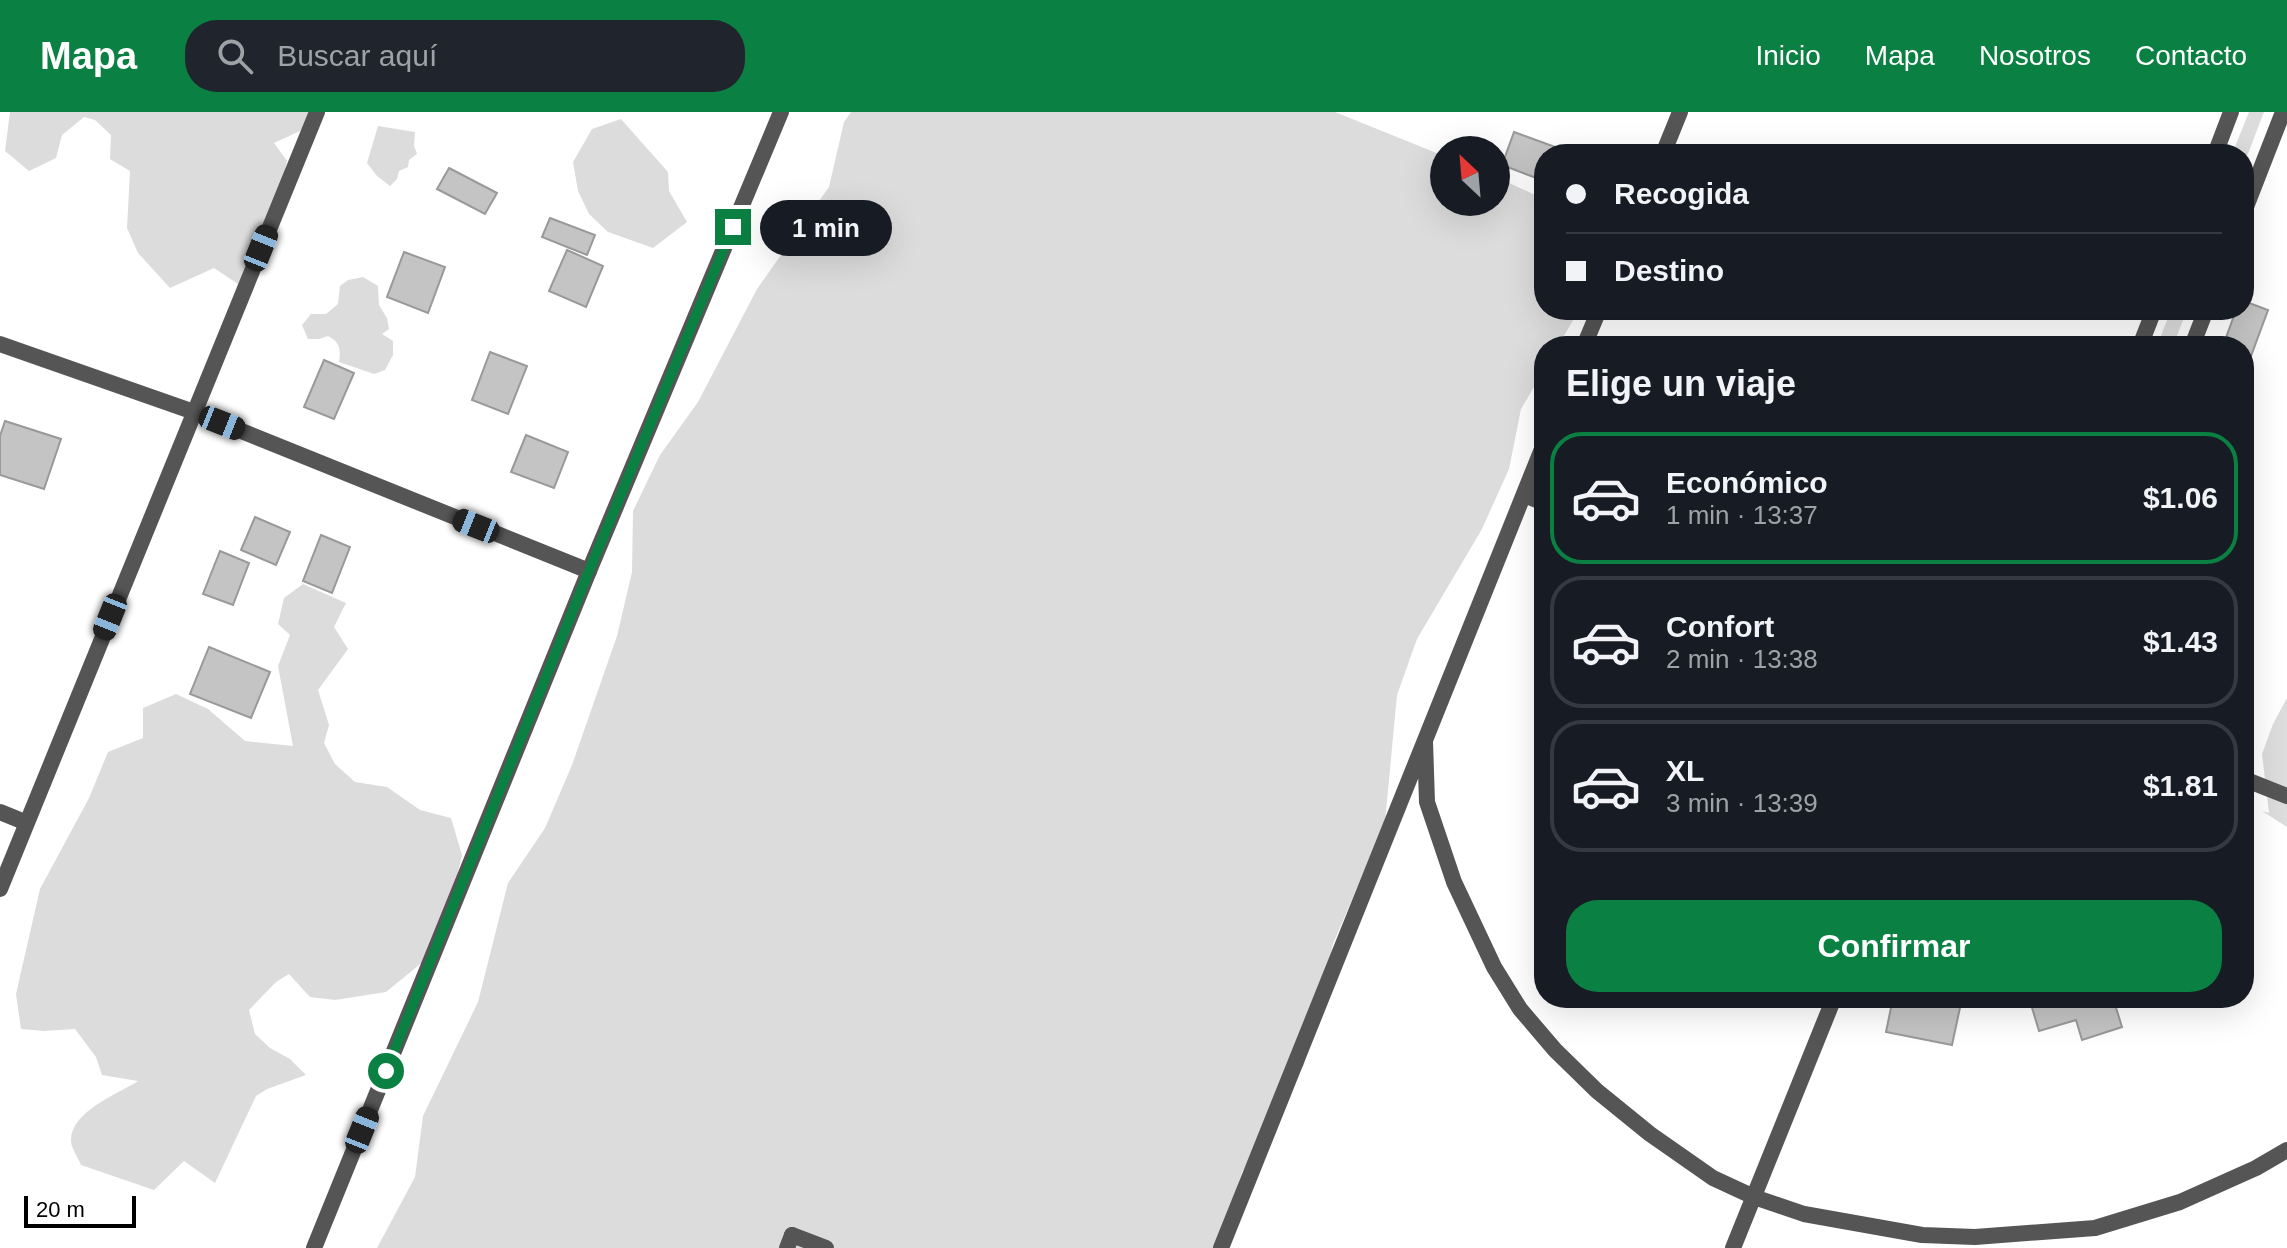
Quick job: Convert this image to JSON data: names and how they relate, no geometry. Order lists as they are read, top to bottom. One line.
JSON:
{"scale_bar":"20 m","north":"top left","page":{"header":"Mapa","search":"Buscar aquí","nav":["Inicio","Mapa","Nosotros","Contacto"],"banner":["Recogida","Destino"],"bubble":"1 min","heading":"Elige un viaje","list":[{"name":"Económico","note":"1 min · 13:37","value":"$1.06"},{"name":"Confort","note":"2 min · 13:38","value":"$1.43"},{"name":"XL","note":"3 min · 13:39","value":"$1.81"}],"buttons":"Confirmar","scale":"20 m"}}
